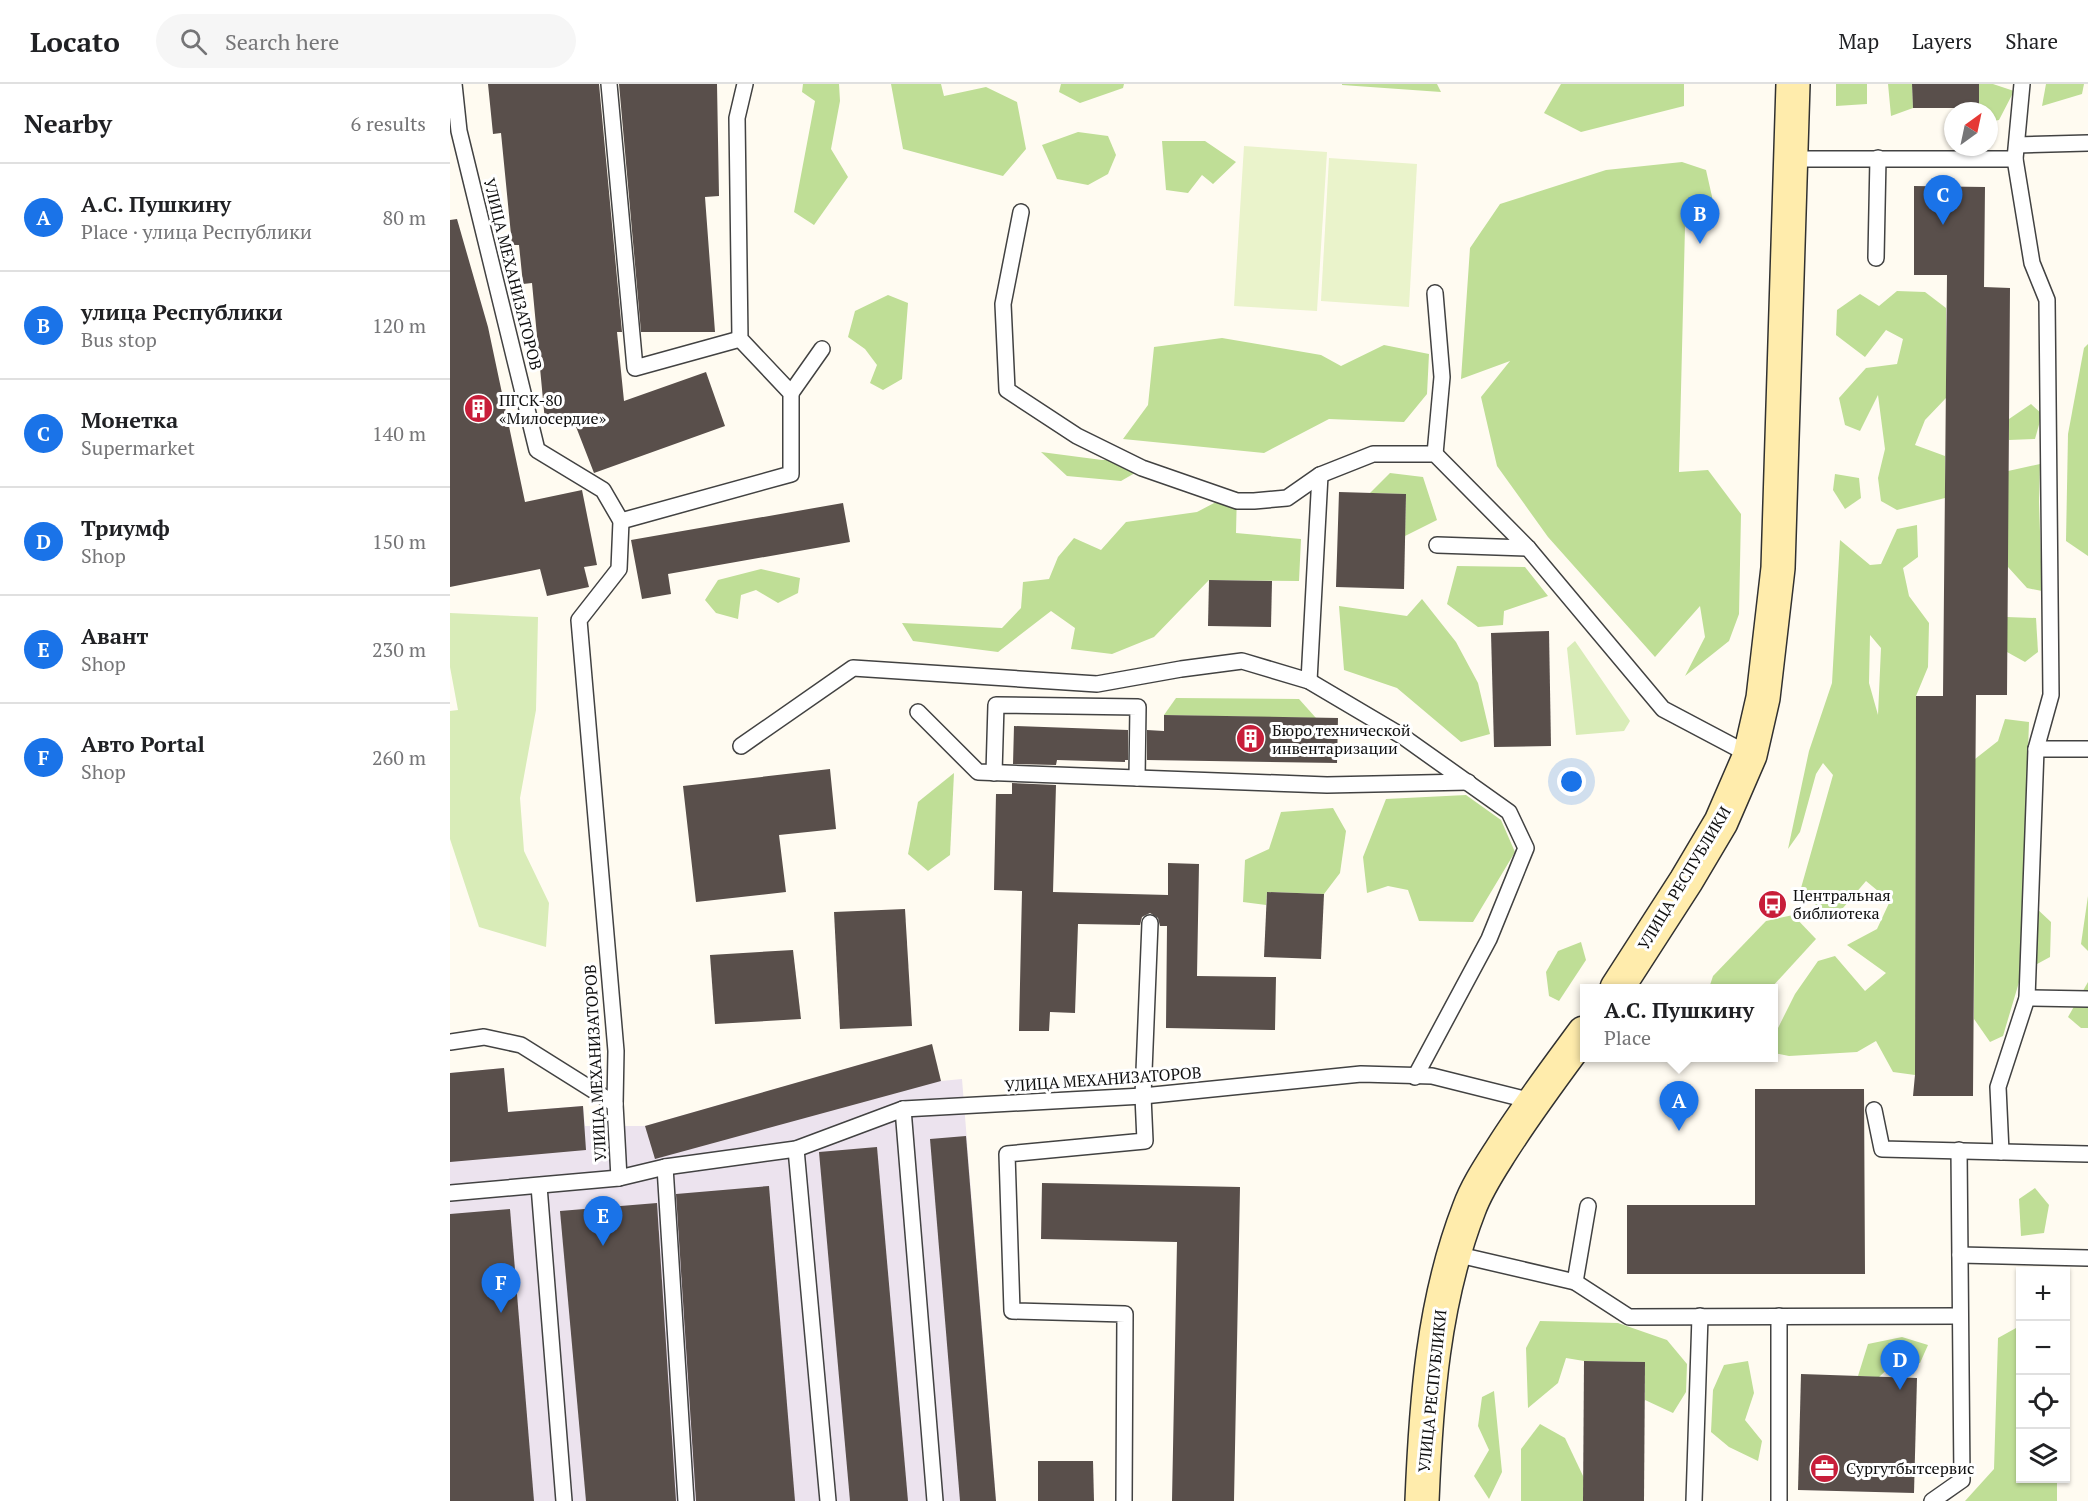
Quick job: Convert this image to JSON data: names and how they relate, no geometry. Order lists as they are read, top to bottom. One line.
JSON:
{"streets":{"main road":["УЛИЦА РЕСПУБЛИКИ"],"lane":["УЛИЦА МЕХАНИЗАТОРОВ"]},"crossings":[["УЛИЦА МЕХАНИЗАТОРОВ","УЛИЦА РЕСПУБЛИКИ"]],"places":{"building":["ПГСК-80 «Милосердие»","Бюро технической инвентаризации"],"bus stop":["Центральная библиотека"],"office":["Сургутбытсервис"]},"north":"top right","page":{"header":"Locato","search":"Search here","nav":["Map","Layers","Share"],"heading":["Nearby","6 results"],"list":[{"mark":"A","name":"А.С. Пушкину","note":"Place · улица Республики","value":"80 m"},{"mark":"B","name":"улица Республики","note":"Bus stop","value":"120 m"},{"mark":"C","name":"Монетка","note":"Supermarket","value":"140 m"},{"mark":"D","name":"Триумф","note":"Shop","value":"150 m"},{"mark":"E","name":"Авант","note":"Shop","value":"230 m"},{"mark":"F","name":"Авто Portal","note":"Shop","value":"260 m"}],"pins":["C","B","A","E","F","D"],"popup":["А.С. Пушкину","Place"],"map_buttons":["+","−"]}}
